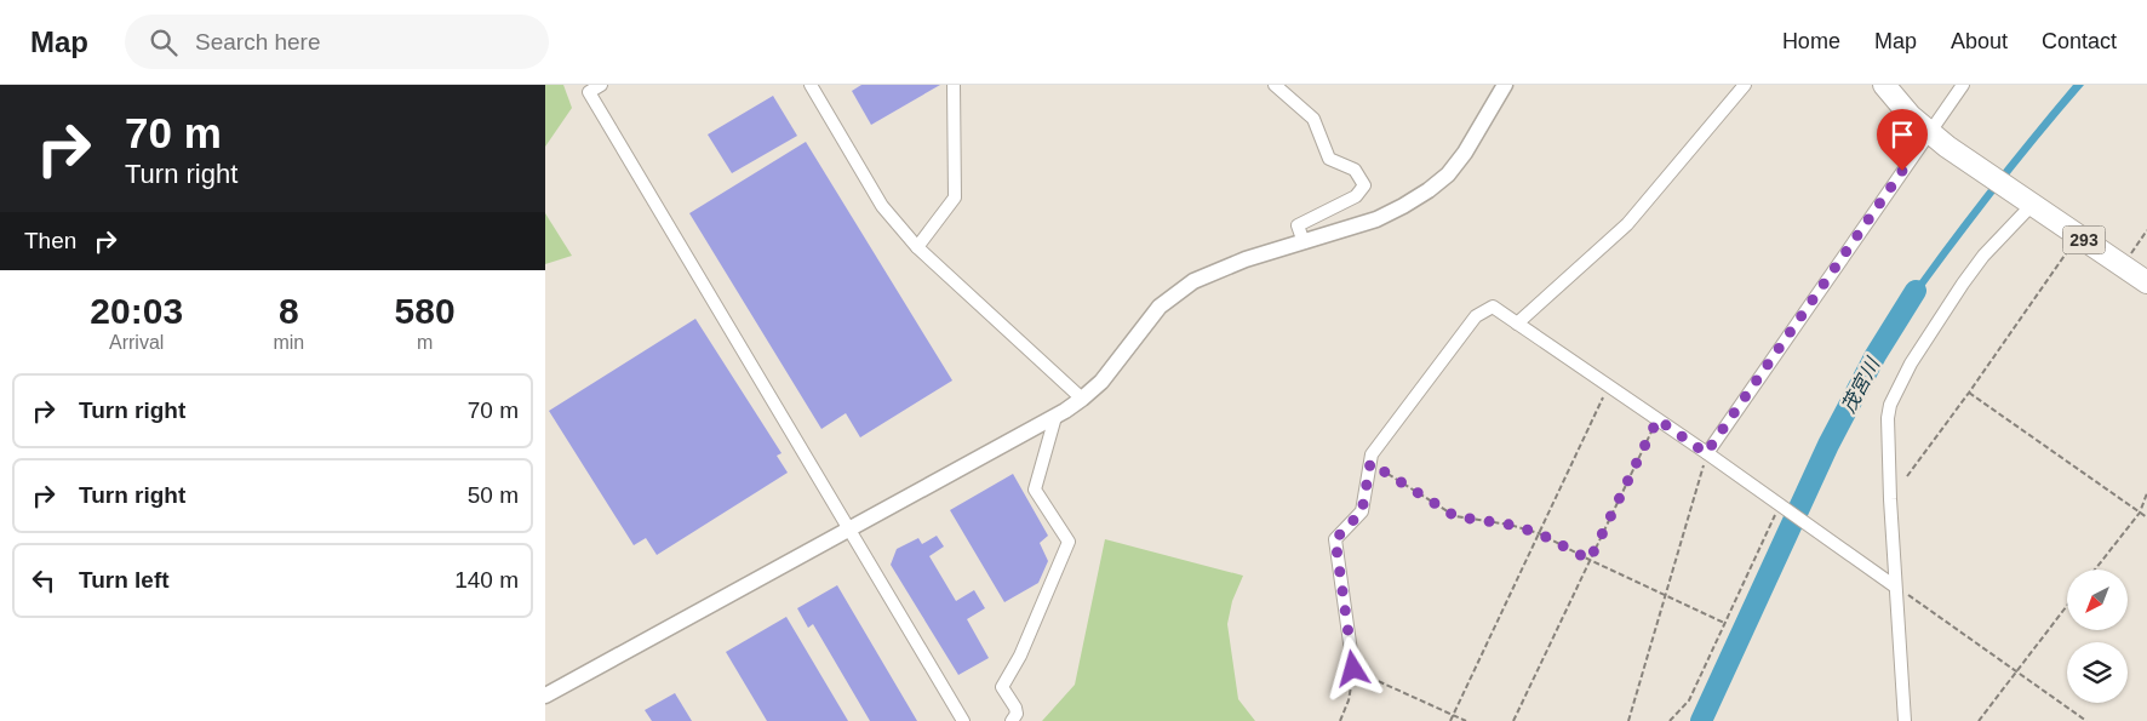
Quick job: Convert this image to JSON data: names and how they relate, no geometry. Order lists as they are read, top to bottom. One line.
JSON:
{"streets":{"highway":["293"]},"water":["茂宮川"],"north":"bottom left","page":{"header":"Map","search":"Search here","nav":["Home","Map","About","Contact"],"turn":["70 m","Turn right"],"then":"Then","eta":["20:03","Arrival","8","min","580","m"],"list":[{"name":"Turn right","value":"70 m"},{"name":"Turn right","value":"50 m"},{"name":"Turn left","value":"140 m"}]}}
